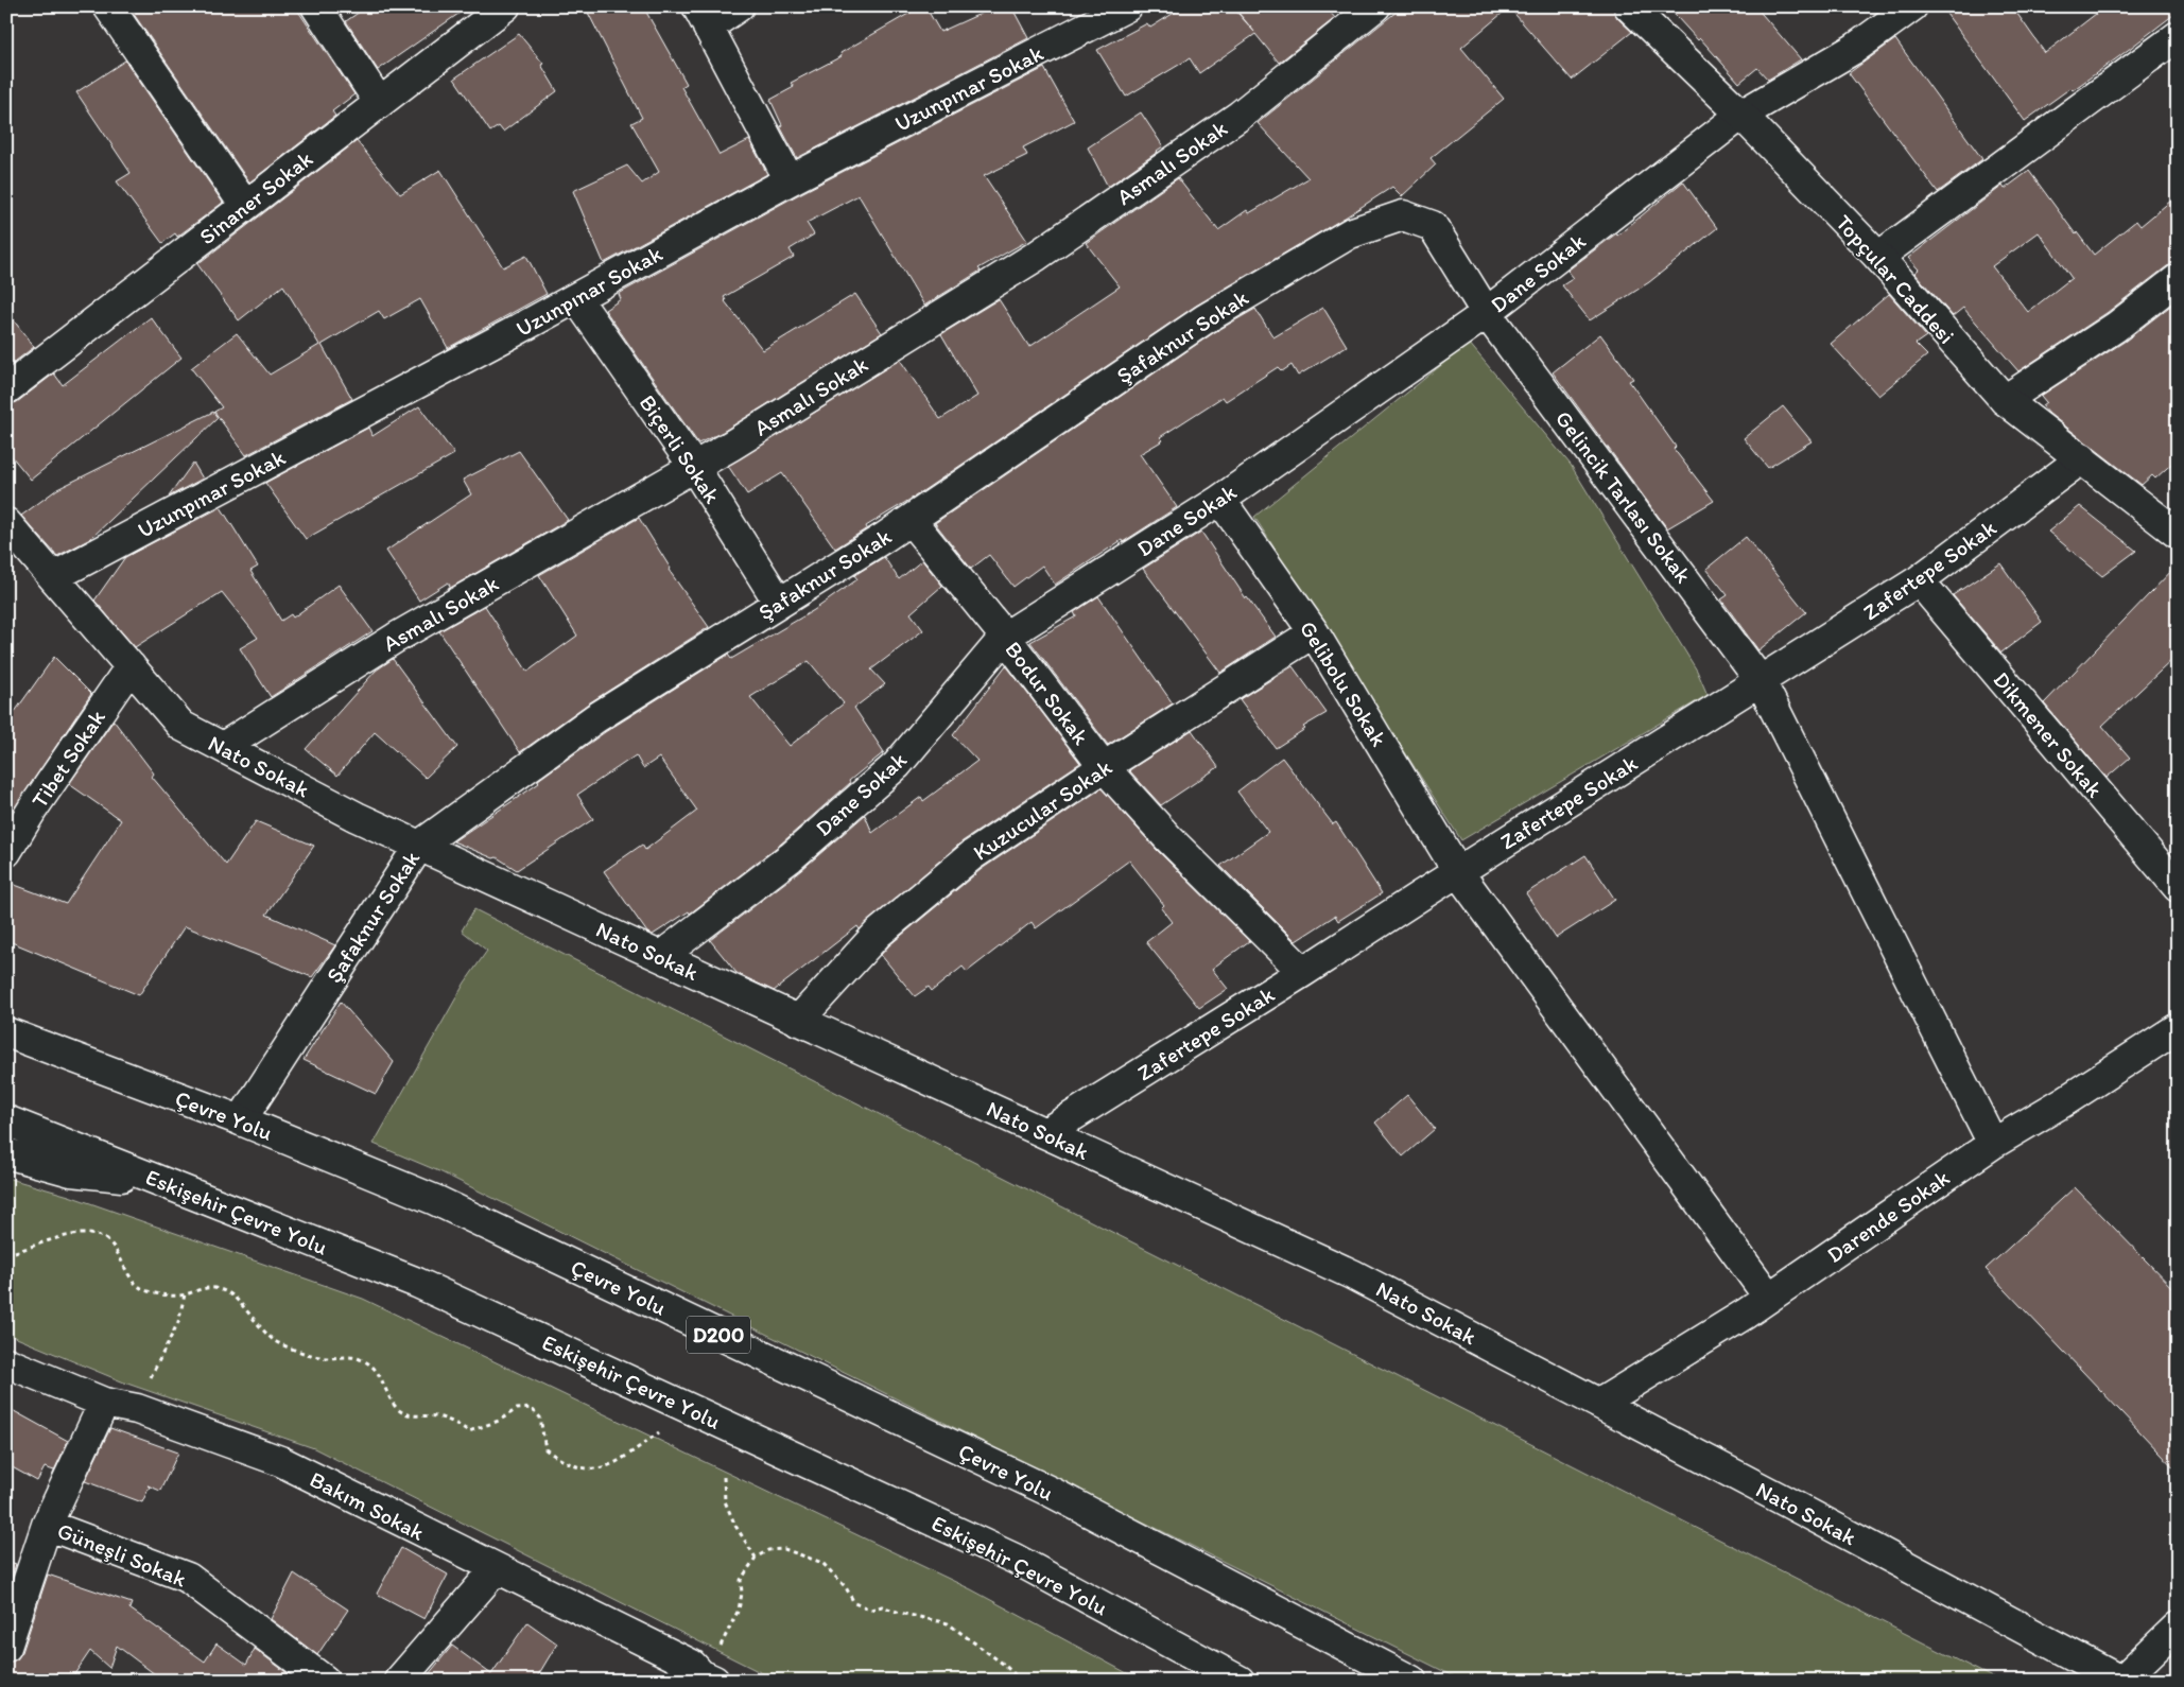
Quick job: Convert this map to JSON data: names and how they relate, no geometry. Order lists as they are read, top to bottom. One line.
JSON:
{"streets":{"main road":["Uzunpınar Sokak","Asmalı Sokak","Sinaner Sokak","Dane Sokak","Topçular Caddesi","Şafaknur Sokak","Biçerli Sokak","Gelincik Tarlası Sokak","Zafertepe Sokak","Gelibolu Sokak","Bodur Sokak","Dikmener Sokak","Tibet Sokak","Nato Sokak","Kuzucular Sokak","Çevre Yolu","Eskişehir Çevre Yolu","Darende Sokak","D200","Bakım Sokak","Güneşli Sokak"]},"crossings":[["Uzunpınar Sokak","Biçerli Sokak"],["Uzunpınar Sokak","Nato Sokak"],["Asmalı Sokak","Biçerli Sokak"],["Asmalı Sokak","Nato Sokak"],["Dane Sokak","Topçular Caddesi"],["Dane Sokak","Şafaknur Sokak"],["Dane Sokak","Gelincik Tarlası Sokak"],["Dane Sokak","Gelibolu Sokak"],["Dane Sokak","Bodur Sokak"],["Dane Sokak","Nato Sokak"],["Topçular Caddesi","Zafertepe Sokak"],["Şafaknur Sokak","Biçerli Sokak"],["Şafaknur Sokak","Gelincik Tarlası Sokak"],["Şafaknur Sokak","Bodur Sokak"],["Şafaknur Sokak","Nato Sokak"],["Şafaknur Sokak","Çevre Yolu"],["Gelincik Tarlası Sokak","Zafertepe Sokak"],["Gelincik Tarlası Sokak","Darende Sokak"],["Zafertepe Sokak","Gelibolu Sokak"],["Zafertepe Sokak","Bodur Sokak"],["Zafertepe Sokak","Dikmener Sokak"],["Zafertepe Sokak","Nato Sokak"],["Gelibolu Sokak","Kuzucular Sokak"],["Gelibolu Sokak","Darende Sokak"],["Bodur Sokak","Kuzucular Sokak"],["Tibet Sokak","Nato Sokak"],["Nato Sokak","Kuzucular Sokak"],["Nato Sokak","Darende Sokak"]]}
